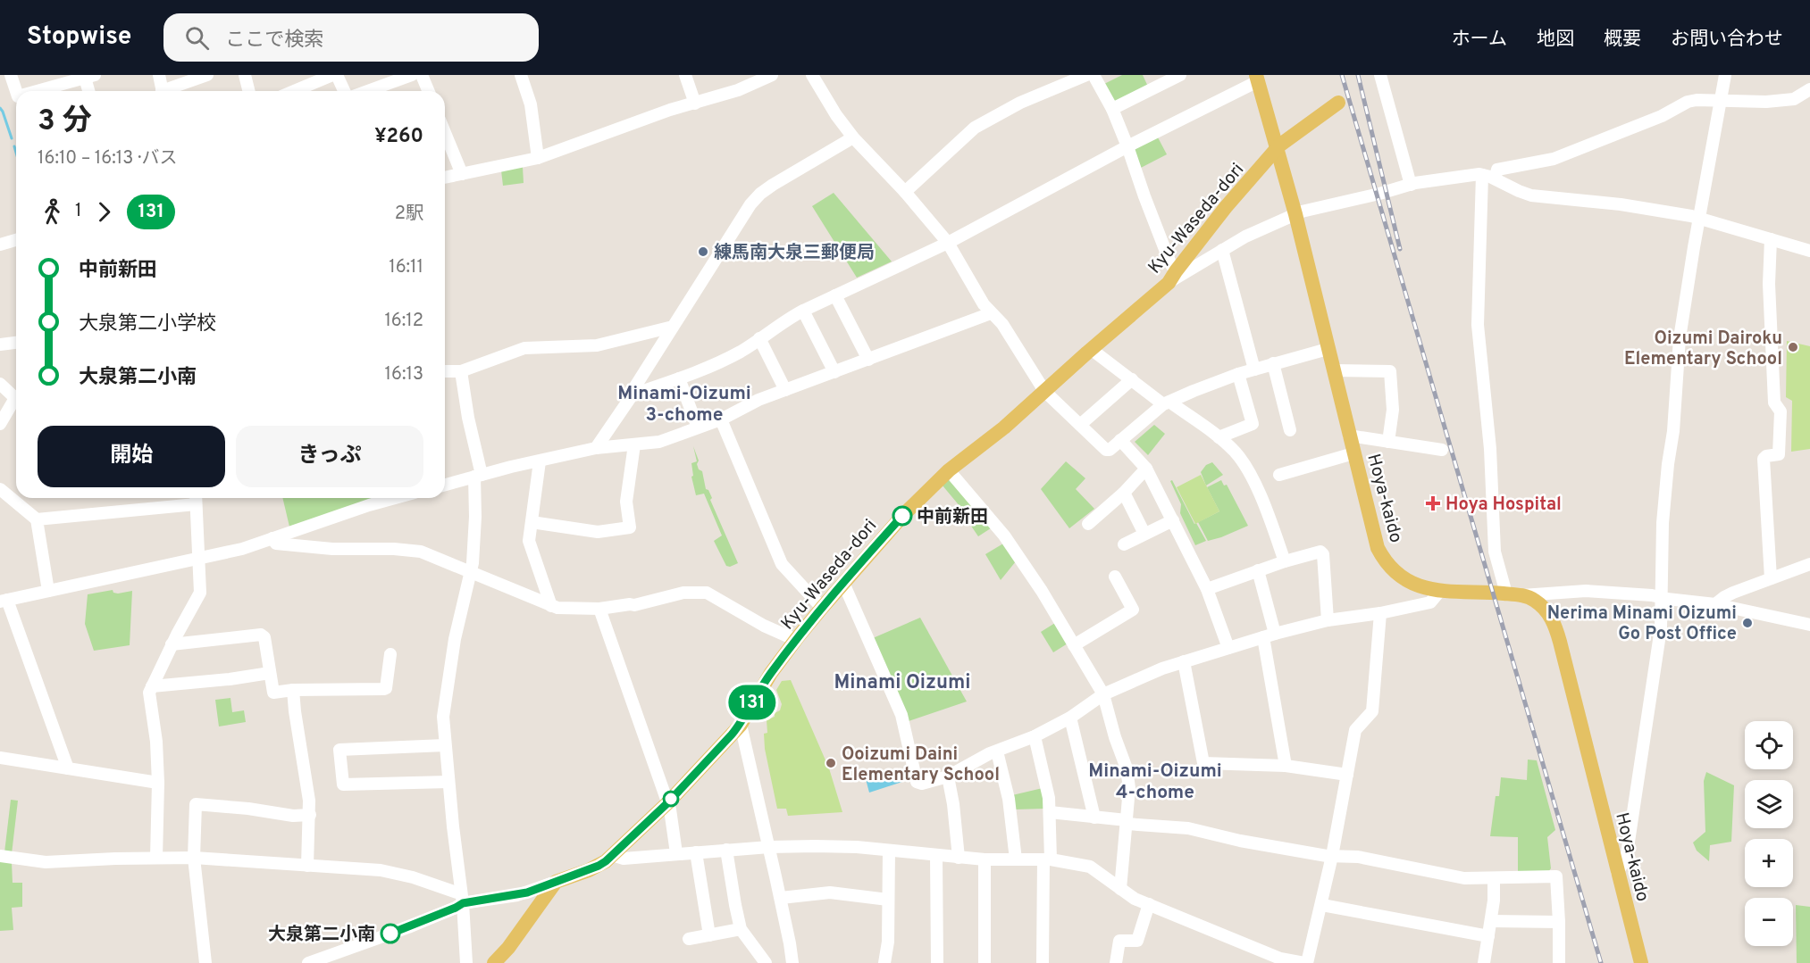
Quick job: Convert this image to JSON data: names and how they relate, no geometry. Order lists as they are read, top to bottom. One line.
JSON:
{"streets":{"main road":["Kyu-Waseda-dori","Hoya-kaido"]},"crossings":[["Kyu-Waseda-dori","Hoya-kaido"]],"districts":["Minami-Oizumi 3-chome","Minami Oizumi","Minami-Oizumi 4-chome"],"places":{"other":["練馬南大泉三郵便局","Oizumi Dairoku Elementary School","中前新田","Nerima Minami Oizumi Go Post Office","Ooizumi Daini Elementary School","大泉第二小南"],"health":["Hoya Hospital"]},"lines":["bus line 131"],"page":{"header":"Stopwise","search":"ここで検索","nav":["ホーム","地図","概要","お問い合わせ"],"on_map":"131","heading":["3 分","16:10 – 16:13 · バス","¥260"],"legs":["1","131","2駅"],"list":[{"name":"中前新田","value":"16:11"},{"name":"大泉第二小学校","value":"16:12"},{"name":"大泉第二小南","value":"16:13"}],"buttons":["開始","きっぷ"],"map_buttons":["+","−"]}}
